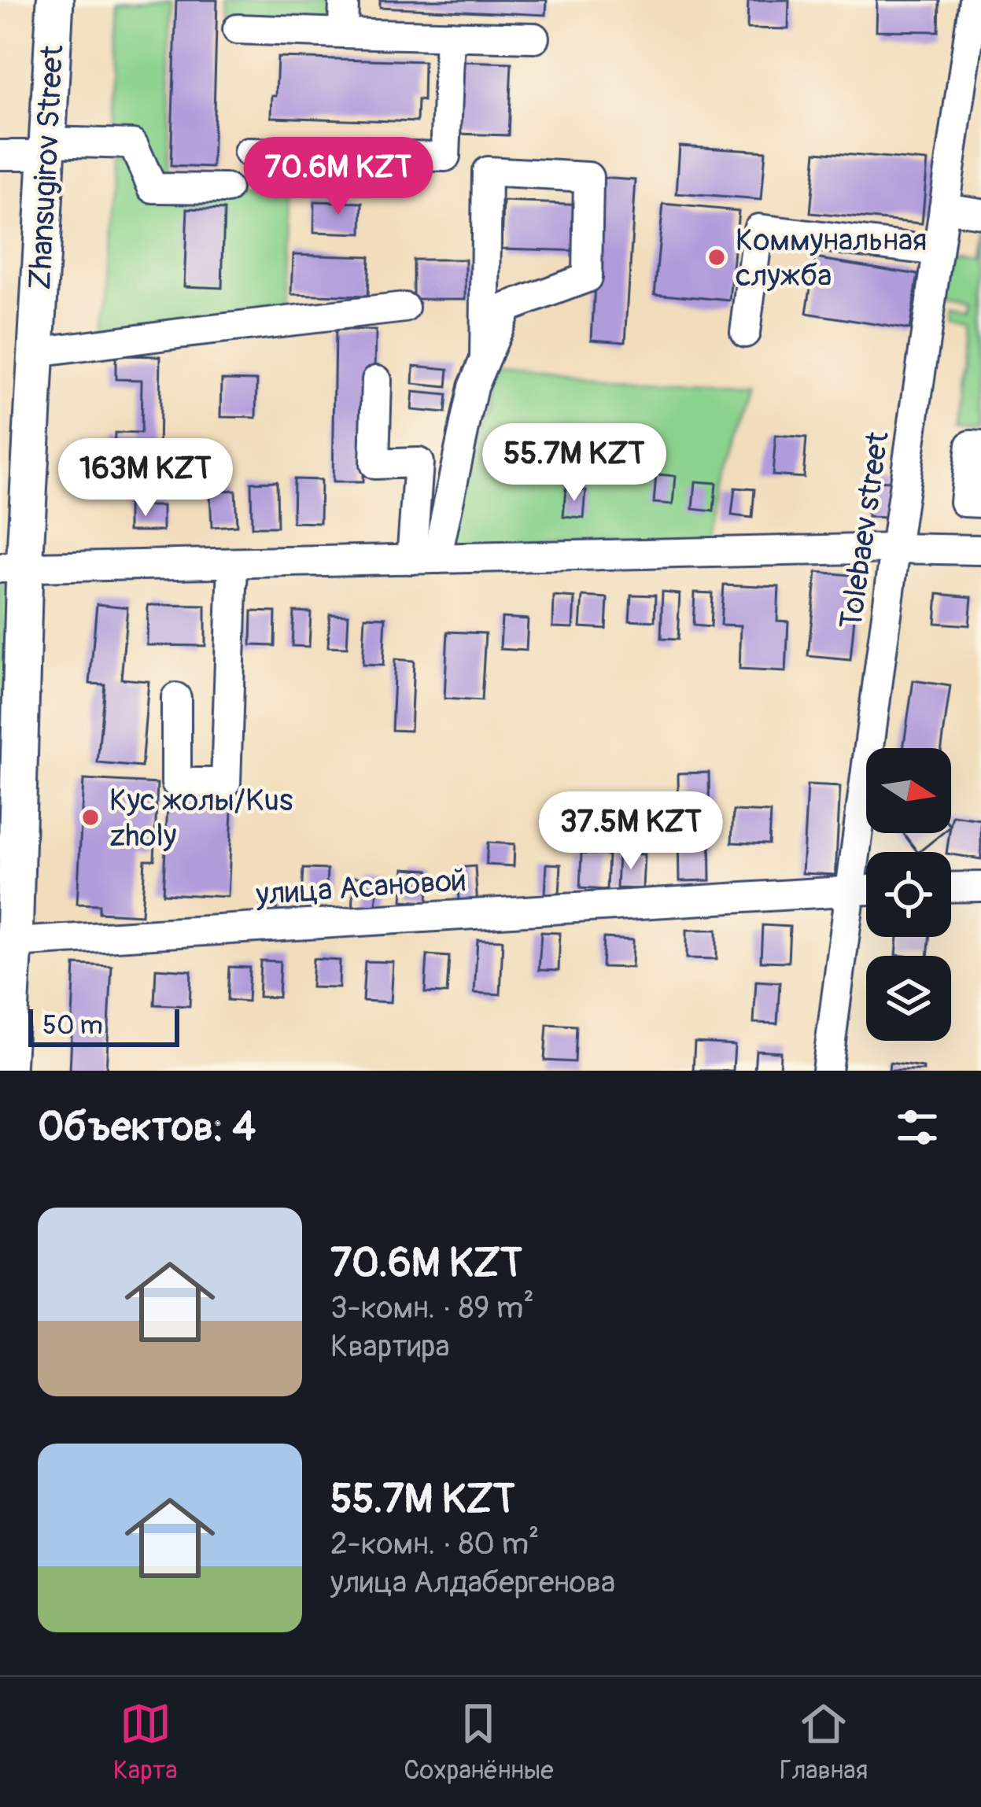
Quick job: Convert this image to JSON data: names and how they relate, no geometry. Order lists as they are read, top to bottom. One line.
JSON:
{"streets":{"main road":["Zhansugirov Street"],"street":["Tolebaev street","улица Асановой"]},"crossings":[["Zhansugirov Street","улица Асановой"],["Tolebaev street","улица Асановой"]],"places":["Коммунальная служба","Кус жолы/Kus zholy"],"scale_bar":"50 m","north":"right","page":{"price":["70.6M KZT","55.7M KZT","163M KZT","37.5M KZT"],"scale":"50 m","heading":"Объектов: 4","list":[{"name":"70.6M KZT","note":"3-комн. · 89 m² · Квартира"},{"name":"55.7M KZT","note":"2-комн. · 80 m² · улица Алдабергенова"}],"tabs":["Карта","Сохранённые","Главная"]}}
